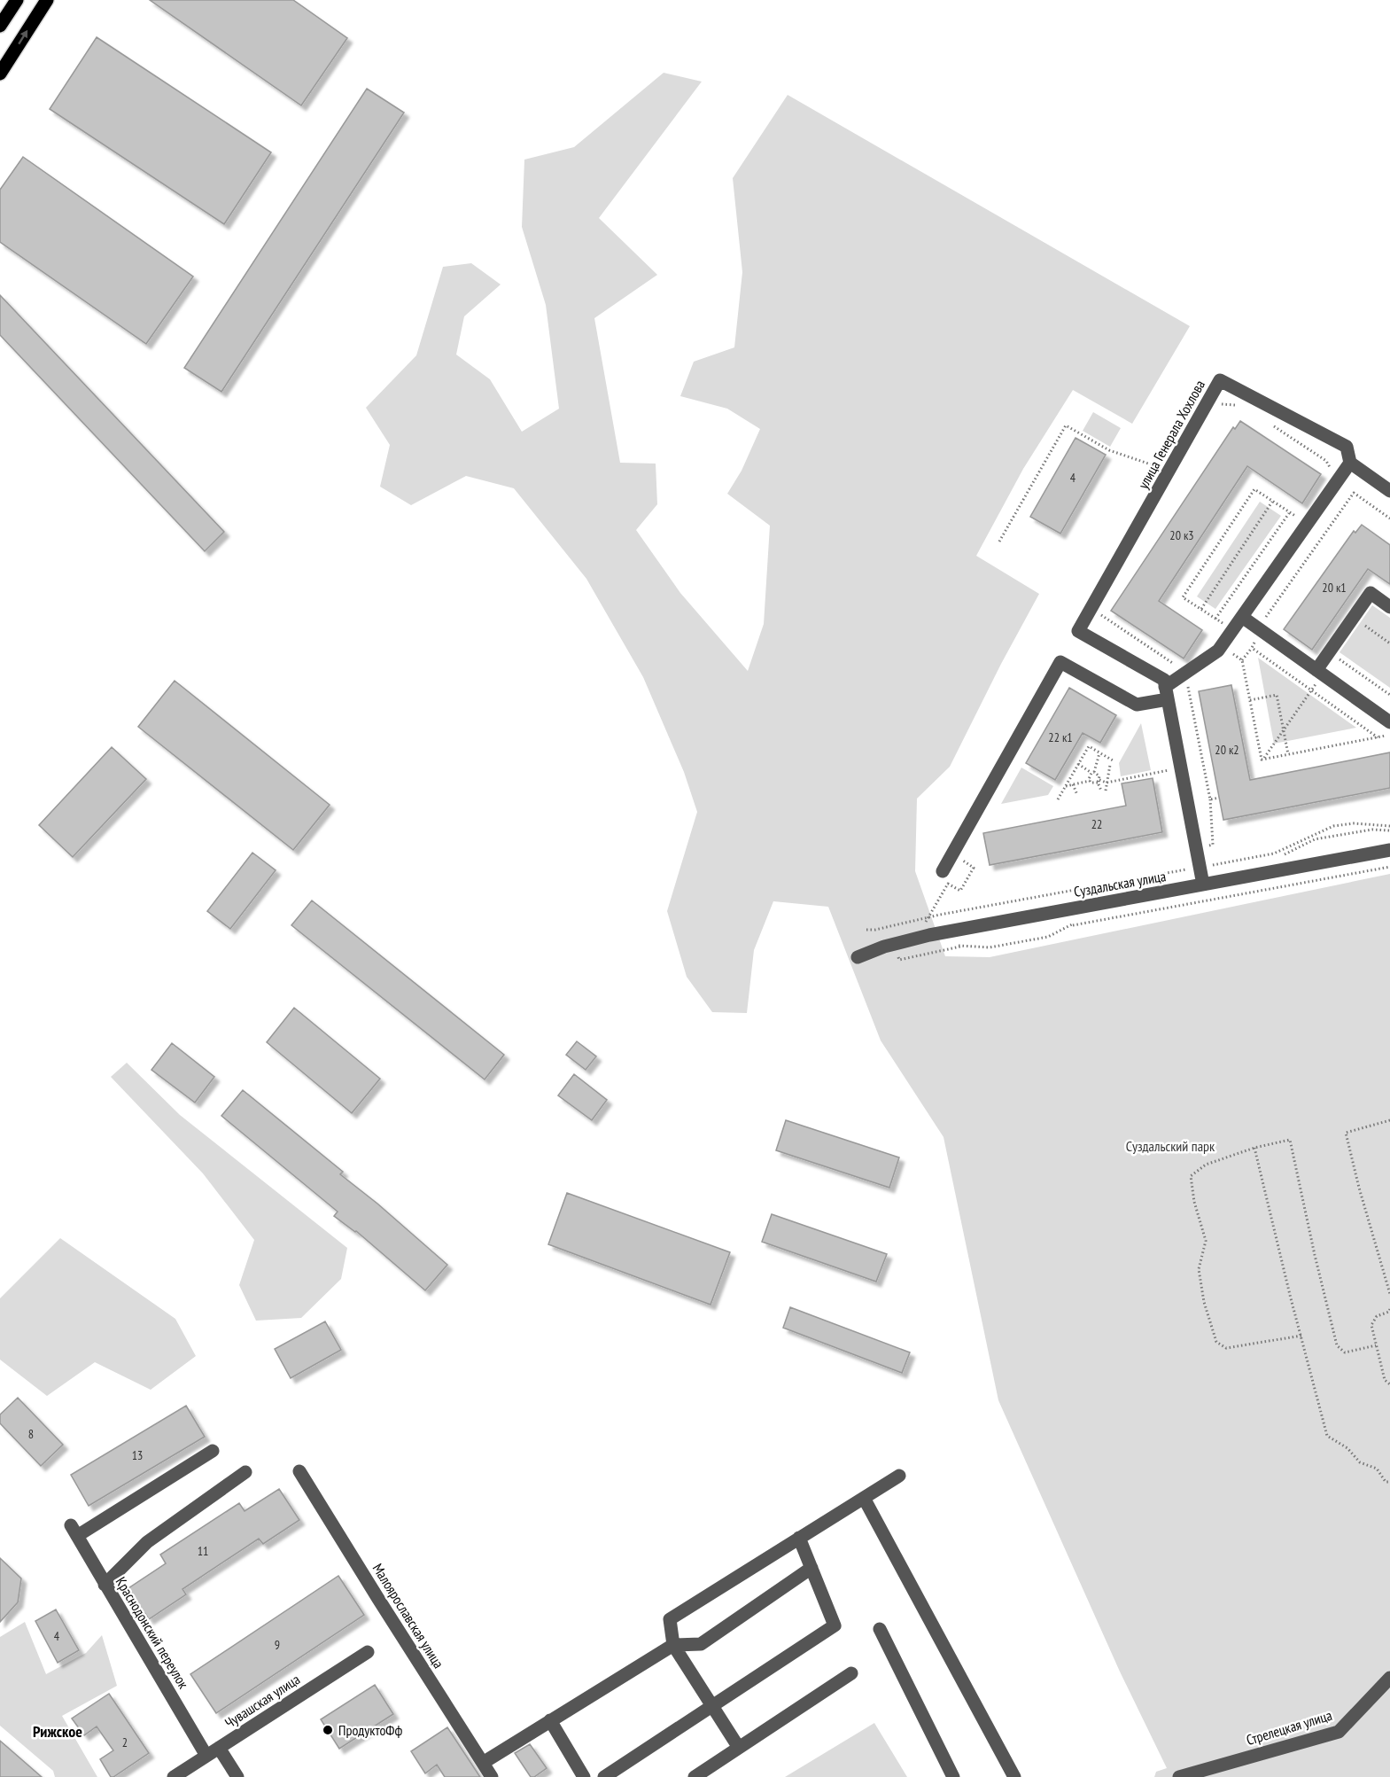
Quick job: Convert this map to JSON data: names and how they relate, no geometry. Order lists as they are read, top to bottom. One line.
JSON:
{"streets":{"street":["улица Генерала Хохлова","Суздальская улица","Малоярославская улица","Краснодонский переулок","Чувашская улица","Стрелецкая улица"]},"crossings":[["Краснодонский переулок","Чувашская улица"]],"districts":["Рижское"],"parks":["Суздальский парк"],"places":["ПродуктоФф"],"house_numbers":["4","20 к3","20 к1","22 к1","20 к2","22","8","13","11","4","9","2"]}
